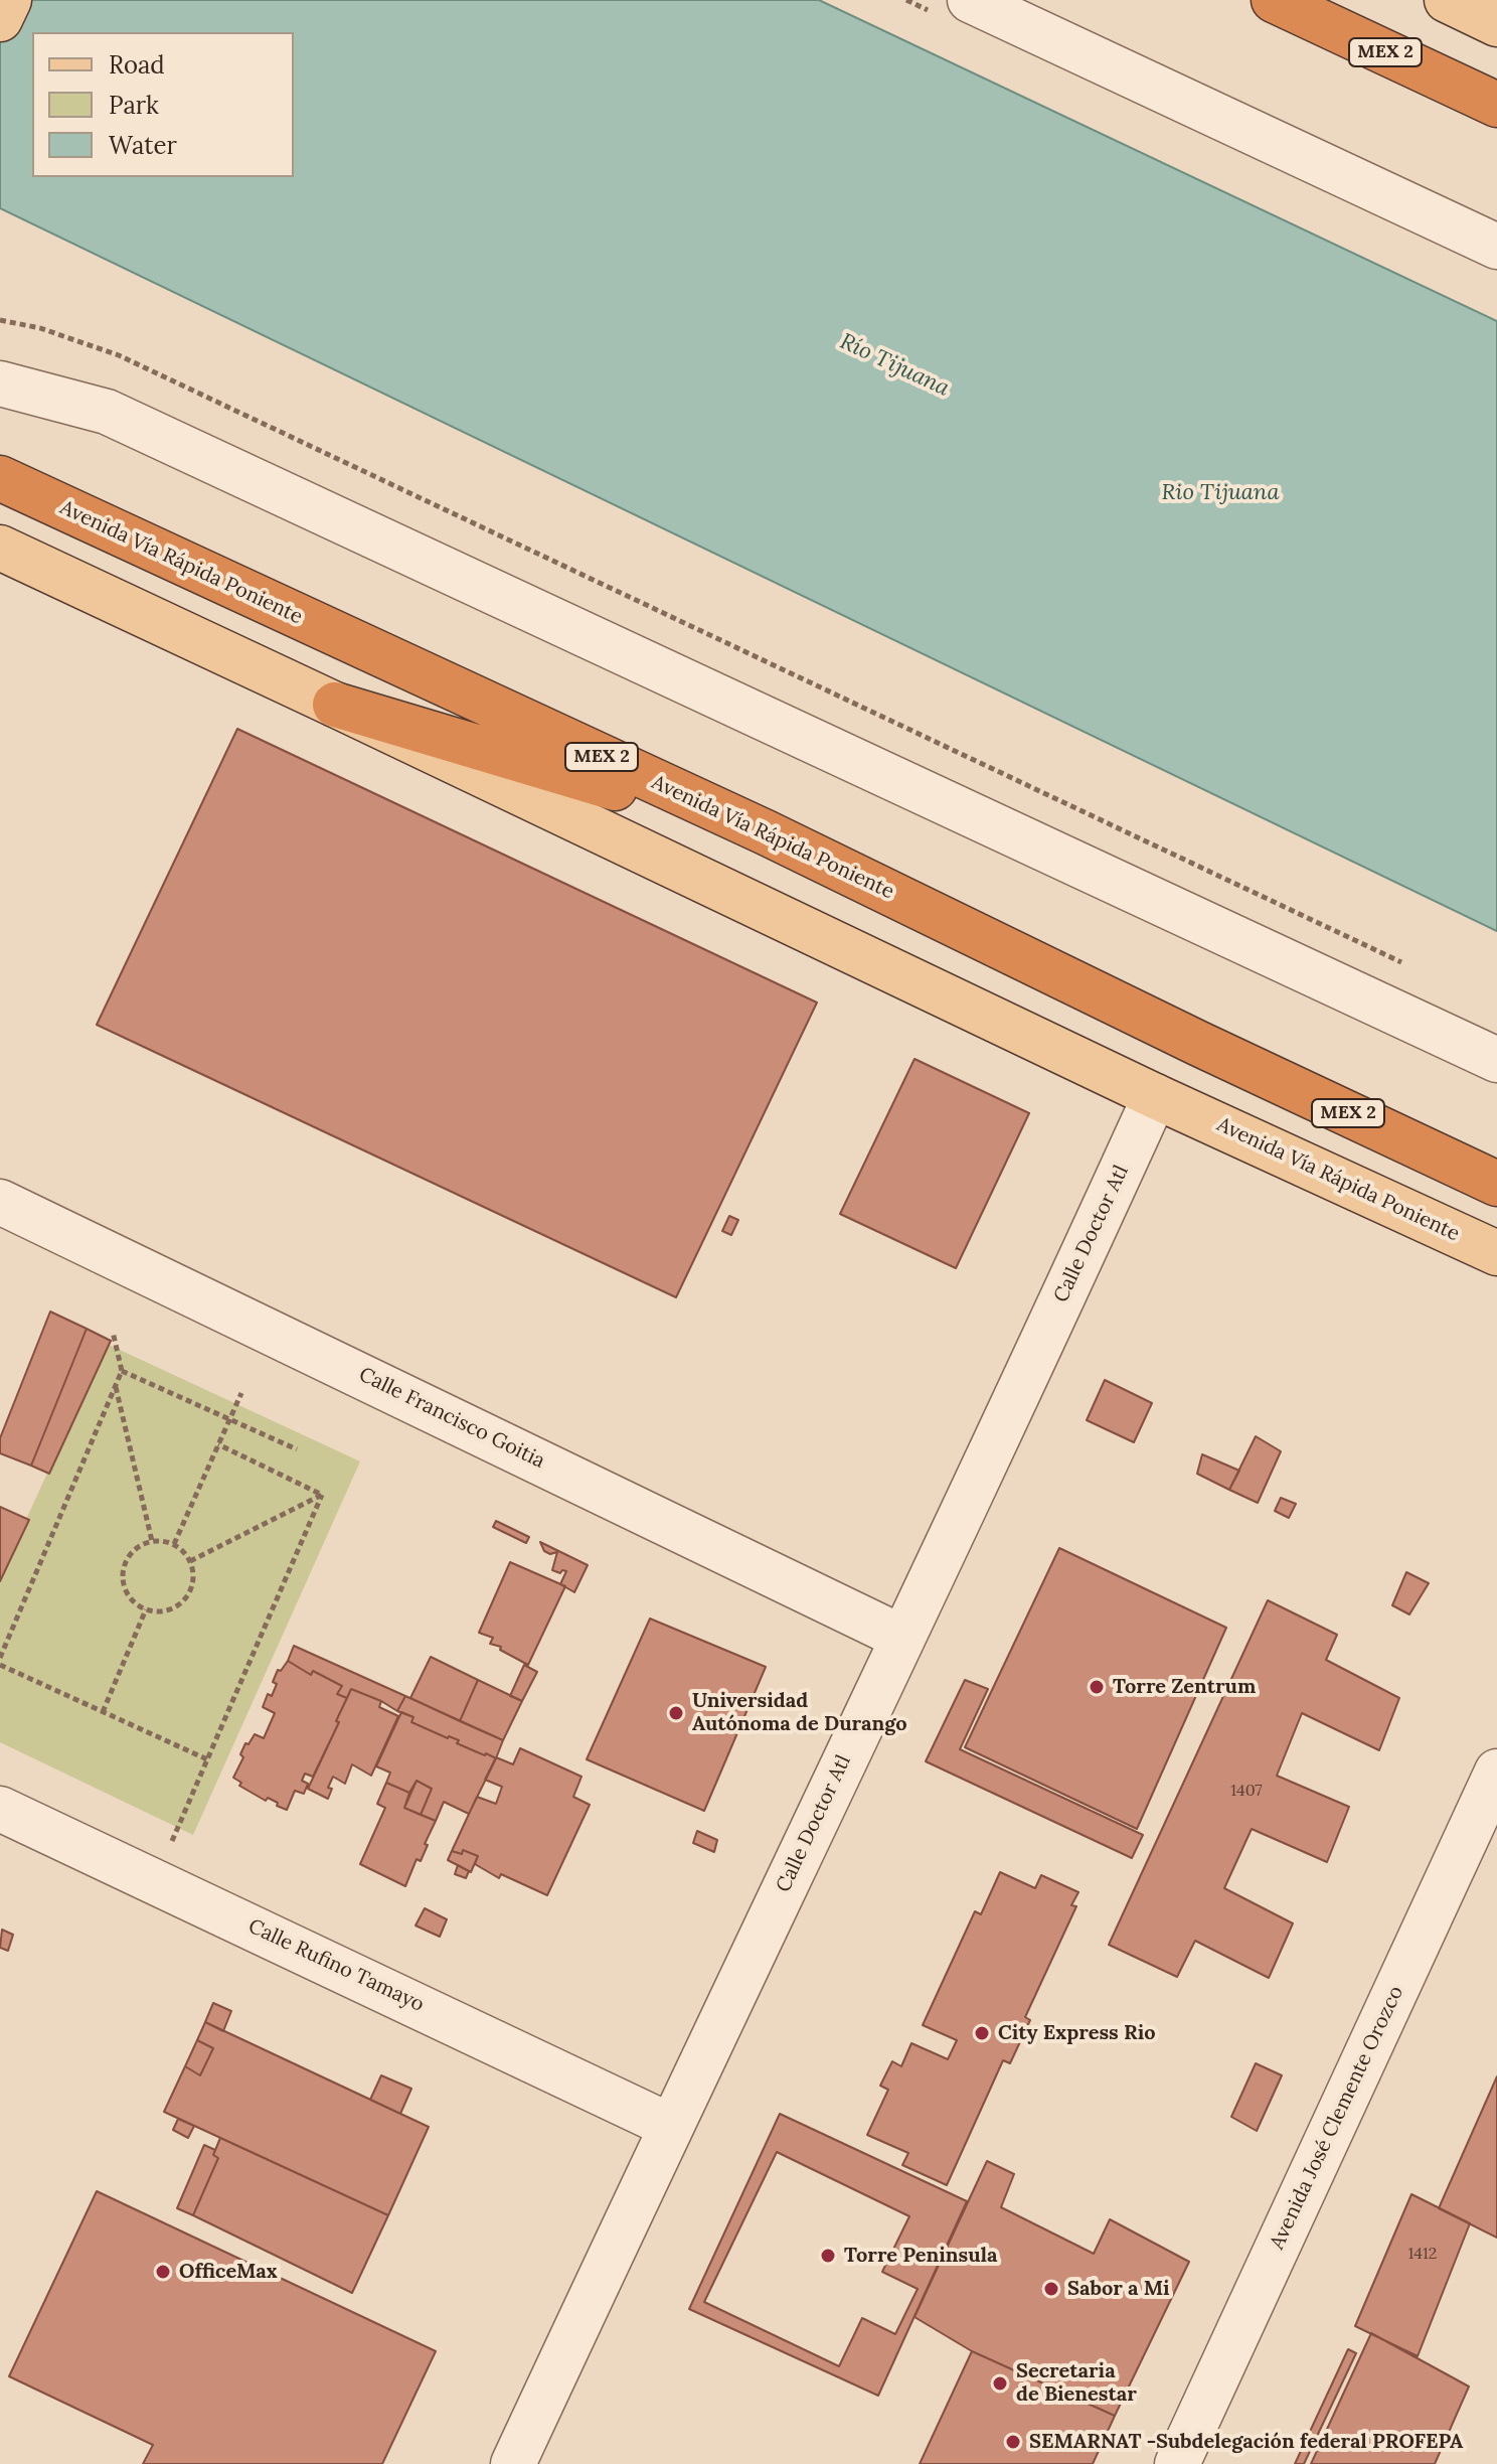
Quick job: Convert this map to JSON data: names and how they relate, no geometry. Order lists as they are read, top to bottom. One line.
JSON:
{"streets":{"highway":["MEX 2","Avenida Vía Rápida Poniente"],"street":["Calle Doctor Atl","Calle Francisco Goitia","Calle Rufino Tamayo","Avenida José Clemente Orozco"]},"crossings":[["Avenida Vía Rápida Poniente","Calle Doctor Atl"],["Calle Doctor Atl","Calle Francisco Goitia"],["Calle Doctor Atl","Calle Rufino Tamayo"]],"water":["Río Tijuana","Rio Tijuana"],"places":["Torre Zentrum","Universidad Autónoma de Durango","City Express Rio","Torre Peninsula","OfficeMax","Sabor a Mi","Secretaria de Bienestar","SEMARNAT -Subdelegación federal PROFEPA"],"house_numbers":["1407","1412"],"legend":["Road","Park","Water"]}
